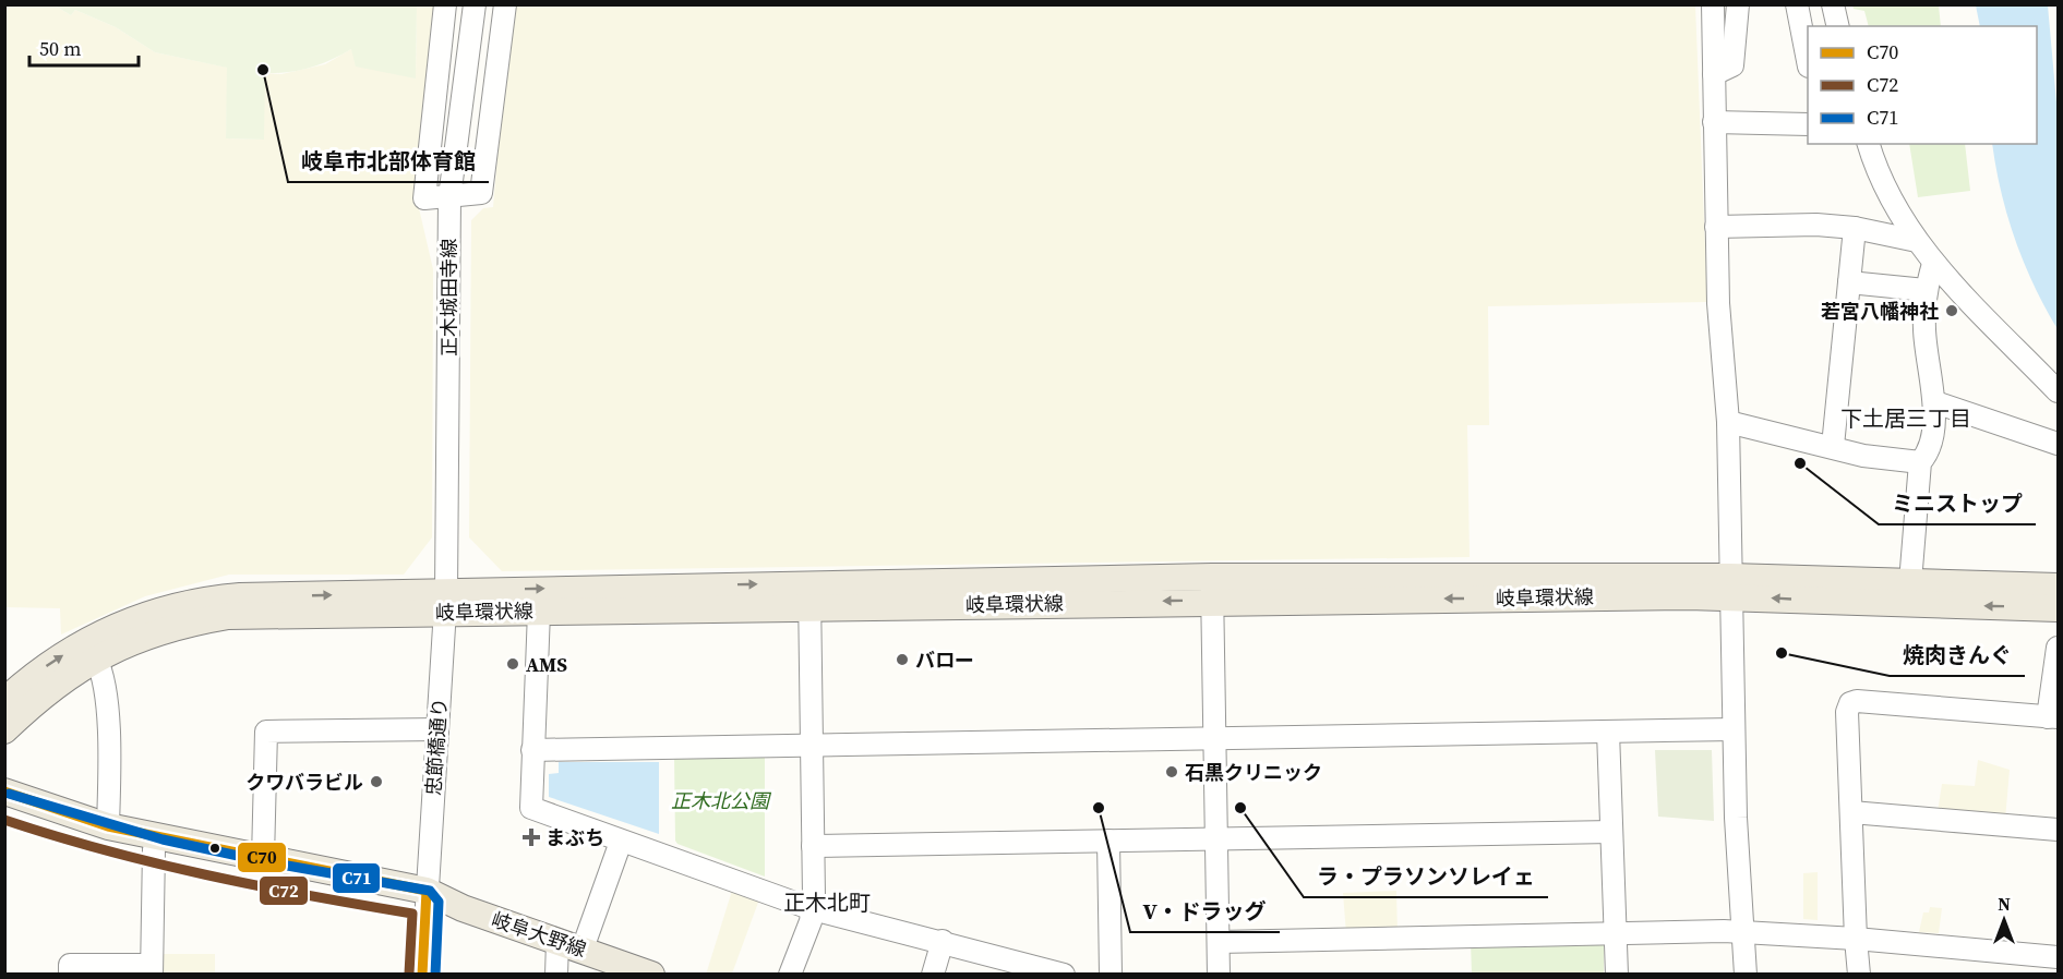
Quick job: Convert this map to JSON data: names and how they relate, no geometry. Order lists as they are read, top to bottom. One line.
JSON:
{"streets":{"main road":["岐阜環状線","岐阜大野線"],"street":["正木城田寺線","忠節橋通り"]},"crossings":[["正木城田寺線","岐阜環状線"],["正木城田寺線","忠節橋通り"],["岐阜環状線","忠節橋通り"],["忠節橋通り","岐阜大野線"]],"districts":["下土居三丁目","正木北町"],"parks":["正木北公園"],"places":{"other":["岐阜市北部体育館","若宮八幡神社","ミニストップ","焼肉きんぐ","バロー","AMS","石黒クリニック","クワバラビル","V・ドラッグ","ラ・プラソンソレイェ"],"health":["まぶち"]},"lines":["transit line C70","transit line C71","transit line C72"],"legend":["C70","C72","C71"],"scale_bar":"50 m","north":"top"}
